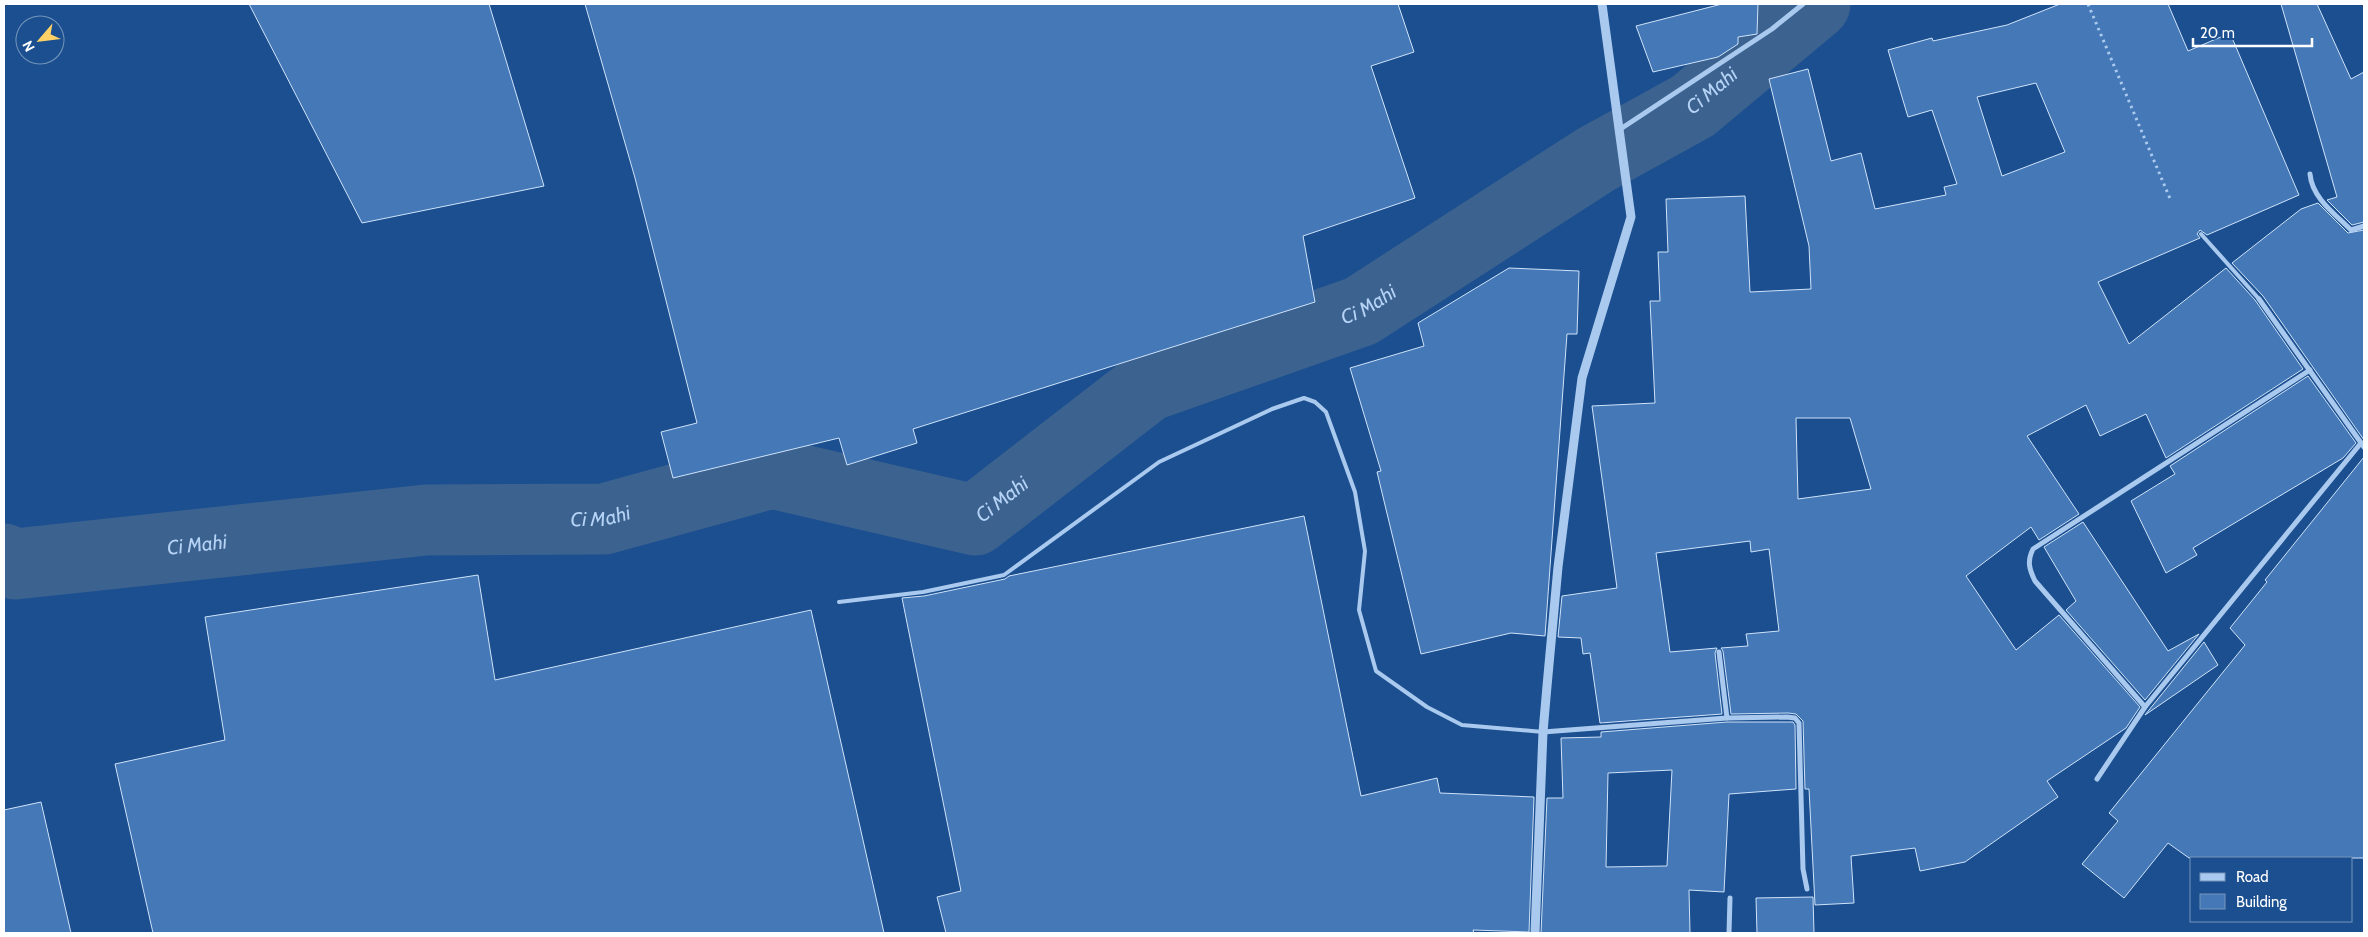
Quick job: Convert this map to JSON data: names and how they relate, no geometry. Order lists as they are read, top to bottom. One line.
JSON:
{"water":["Ci Mahi"],"legend":["Road","Building"],"scale_bar":"20 m","north":"bottom left"}
